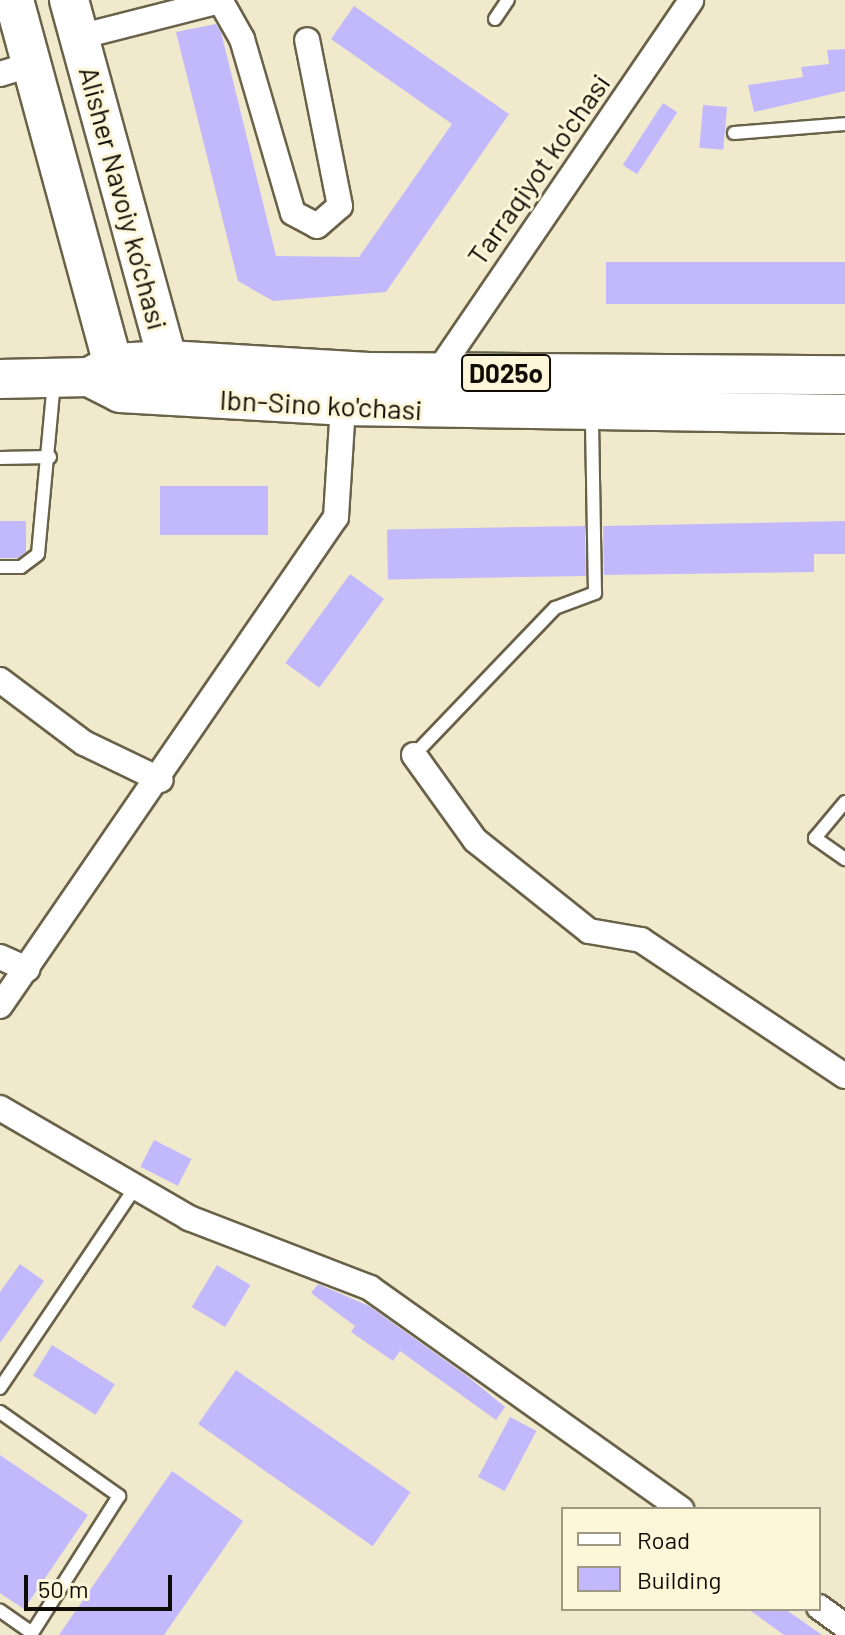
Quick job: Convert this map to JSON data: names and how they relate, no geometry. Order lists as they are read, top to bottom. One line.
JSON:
{"streets":{"main road":["Alisher Navoiy ko’chasi","D025o","Ibn-Sino ko'chasi"],"street":["Tarraqiyot ko'chasi"]},"crossings":[["Tarraqiyot ko'chasi","Ibn-Sino ko'chasi"],["Alisher Navoiy ko’chasi","Ibn-Sino ko'chasi"]],"legend":["Road","Building"],"scale_bar":"50 m"}
